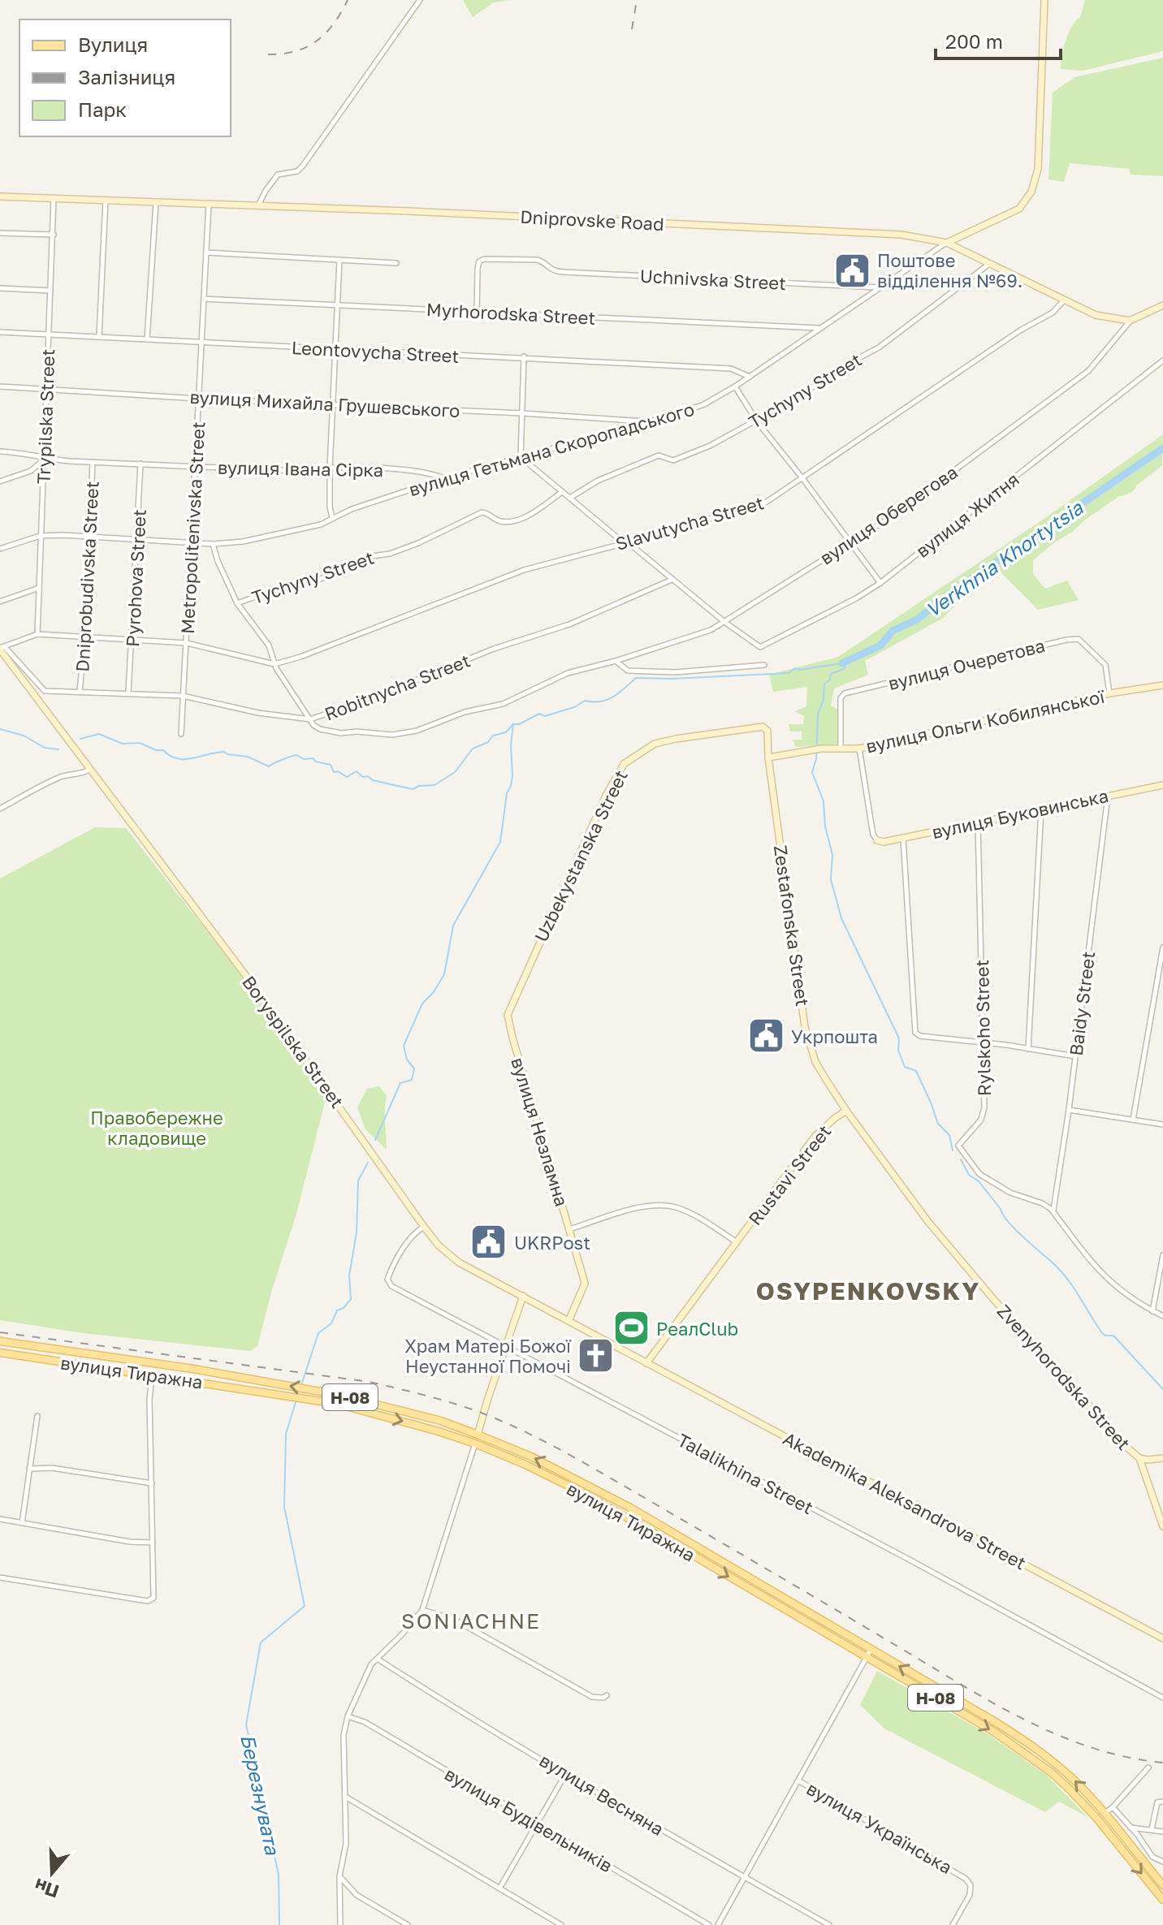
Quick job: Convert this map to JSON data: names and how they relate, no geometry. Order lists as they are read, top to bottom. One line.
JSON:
{"streets":{"main road":["вулиця Тиражна","Н-08"],"street":["Dniprovske Road","Uchnivska Street","Myrhorodska Street","Leontovycha Street","Tychyny Street","вулиця Михайла Грушевського","Trypilska Street","вулиця Гетьмана Скоропадського","вулиця Івана Сірка","вулиця Оберегова","вулиця Житня","Slavutycha Street","Metropolitenivska Street","Dniprobudivska Street","Pyrohova Street","вулиця Очеретова","Robitnycha Street","вулиця Ольги Кобилянської","вулиця Буковинська","Uzbekystanska Street","Zestafonska Street","Baidy Street","Rylskoho Street","Boryspilska Street","вулиця Незламна","Rustavi Street","Zvenyhorodska Street","Talalikhina Street","Akademika Aleksandrova Street","вулиця Весняна","вулиця Будівельників","вулиця Українська"]},"crossings":[["Dniprovske Road","Tychyny Street"],["Dniprovske Road","Trypilska Street"],["Dniprovske Road","вулиця Гетьмана Скоропадського"],["Dniprovske Road","вулиця Оберегова"],["Dniprovske Road","Slavutycha Street"],["Dniprovske Road","Metropolitenivska Street"],["Uchnivska Street","Myrhorodska Street"],["Uchnivska Street","вулиця Гетьмана Скоропадського"],["Myrhorodska Street","вулиця Гетьмана Скоропадського"],["Myrhorodska Street","Metropolitenivska Street"],["Leontovycha Street","Trypilska Street"],["Leontovycha Street","вулиця Гетьмана Скоропадського"],["Leontovycha Street","Metropolitenivska Street"],["вулиця Михайла Грушевського","Trypilska Street"],["вулиця Михайла Грушевського","вулиця Гетьмана Скоропадського"],["вулиця Михайла Грушевського","Metropolitenivska Street"],["Trypilska Street","вулиця Гетьмана Скоропадського"],["Trypilska Street","вулиця Івана Сірка"],["вулиця Гетьмана Скоропадського","вулиця Івана Сірка"],["вулиця Гетьмана Скоропадського","Metropolitenivska Street"],["вулиця Гетьмана Скоропадського","Dniprobudivska Street"],["вулиця Гетьмана Скоропадського","Pyrohova Street"],["вулиця Івана Сірка","Metropolitenivska Street"],["вулиця Івана Сірка","Dniprobudivska Street"],["вулиця Івана Сірка","Pyrohova Street"],["вулиця Оберегова","вулиця Житня"],["вулиця Оберегова","Robitnycha Street"],["вулиця Очеретова","вулиця Ольги Кобилянської"],["вулиця Ольги Кобилянської","Zestafonska Street"],["вулиця Буковинська","Baidy Street"],["вулиця Буковинська","Rylskoho Street"],["Uzbekystanska Street","Zestafonska Street"],["Uzbekystanska Street","вулиця Незламна"],["Zestafonska Street","Rustavi Street"],["Zestafonska Street","Zvenyhorodska Street"],["Baidy Street","Rylskoho Street"],["Boryspilska Street","вулиця Незламна"],["Boryspilska Street","Rustavi Street"],["Boryspilska Street","Talalikhina Street"],["Boryspilska Street","Akademika Aleksandrova Street"],["вулиця Незламна","Rustavi Street"],["Rustavi Street","Zvenyhorodska Street"],["Rustavi Street","Akademika Aleksandrova Street"]],"districts":["OSYPENKOVSKY","SONIACHNE"],"water":["Verkhnia Khortytsia","Березнувата"],"parks":["Правобережне кладовище"],"places":{"public building":["Поштове відділення №69.","Укрпошта","UKRPost"],"sports":["РеалClub"],"church":["Храм Матері Божої Неустанної Помочі"]},"legend":["Вулиця","Залізниця","Парк"],"scale_bar":"200 m","north":"bottom"}
